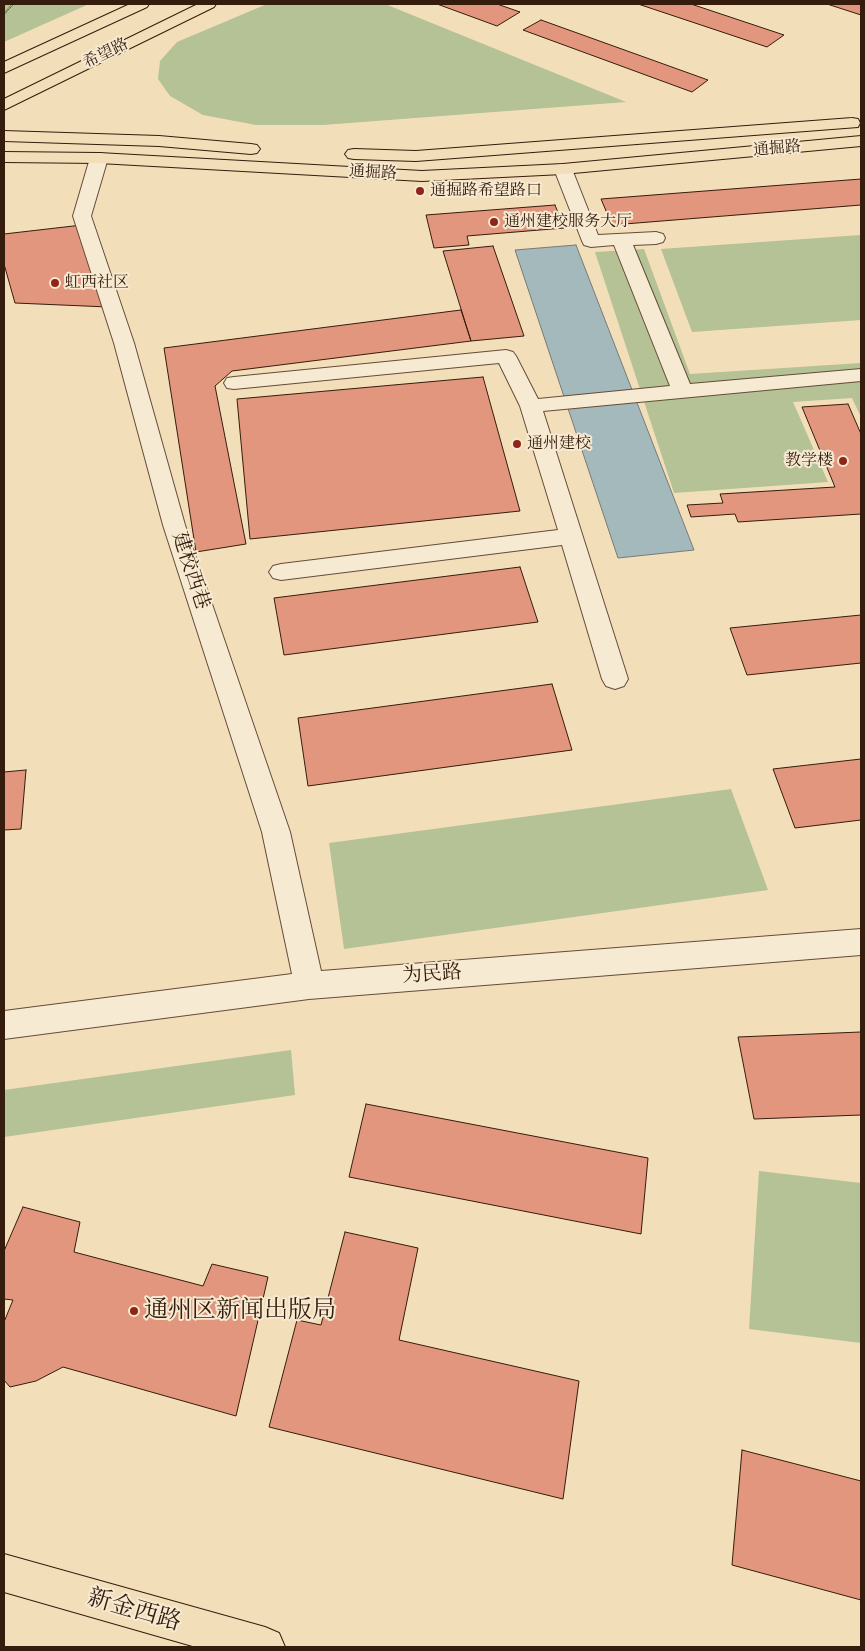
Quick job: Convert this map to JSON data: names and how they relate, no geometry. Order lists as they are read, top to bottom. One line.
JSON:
{"streets":{"main road":["希望路","通掘路","新金西路"],"street":["建校西巷","为民路"]},"crossings":[["通掘路","建校西巷"],["建校西巷","为民路"]],"places":["通掘路希望路口","通州建校服务大厅","虹西社区","通州建校","教学楼","通州区新闻出版局"]}
